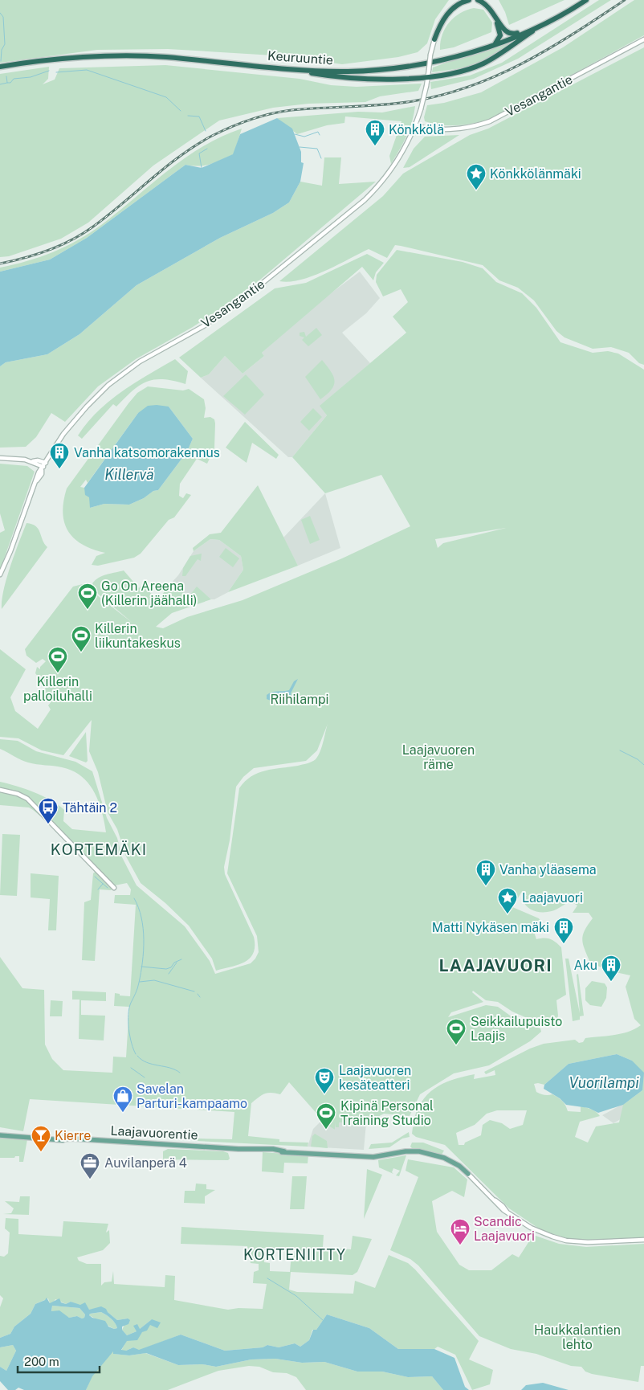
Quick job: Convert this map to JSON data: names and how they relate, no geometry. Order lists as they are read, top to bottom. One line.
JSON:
{"streets":{"highway":["Keuruuntie"],"main road":["Laajavuorentie"],"street":["Vesangantie"]},"districts":["KORTEMÄKI","LAAJAVUORI","KORTENIITTY"],"water":["Killervä","Vuorilampi"],"parks":["Riihilampi","Laajavuoren räme","Haukkalantien lehto"],"places":{"building":["Könkkölä","Vanha katsomorakennus","Vanha yläasema","Matti Nykäsen mäki","Aku"],"place":["Könkkölänmäki","Laajavuori"],"sports":["Go On Areena (Killerin jäähalli)","Killerin liikuntakeskus","Killerin palloiluhalli","Seikkailupuisto Laajis","Kipinä Personal Training Studio"],"bus stop":["Tähtäin 2"],"theatre":["Laajavuoren kesäteatteri"],"shop":["Savelan Parturi-kampaamo"],"bar":["Kierre"],"office":["Auvilanperä 4"],"hotel":["Scandic Laajavuori"]},"scale_bar":"200 m"}
